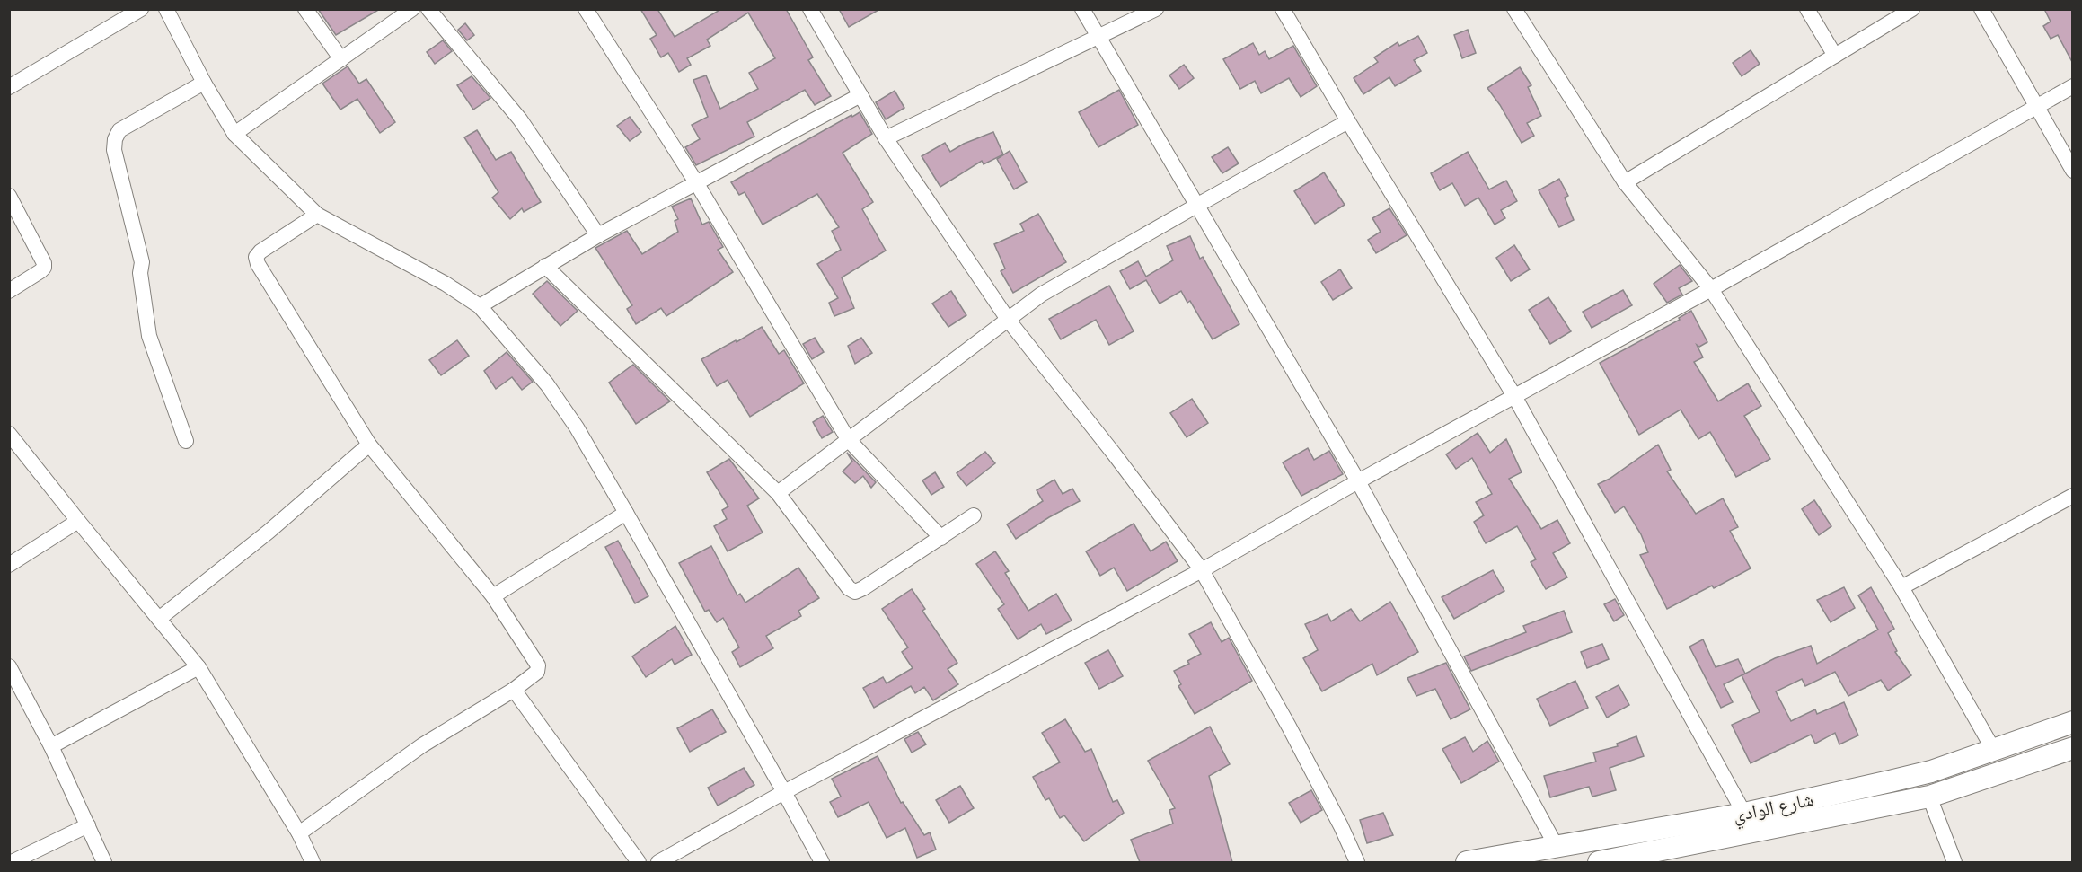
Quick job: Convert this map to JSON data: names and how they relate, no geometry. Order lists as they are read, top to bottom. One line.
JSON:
{"streets":{"main road":["شارع الوادي"]}}
